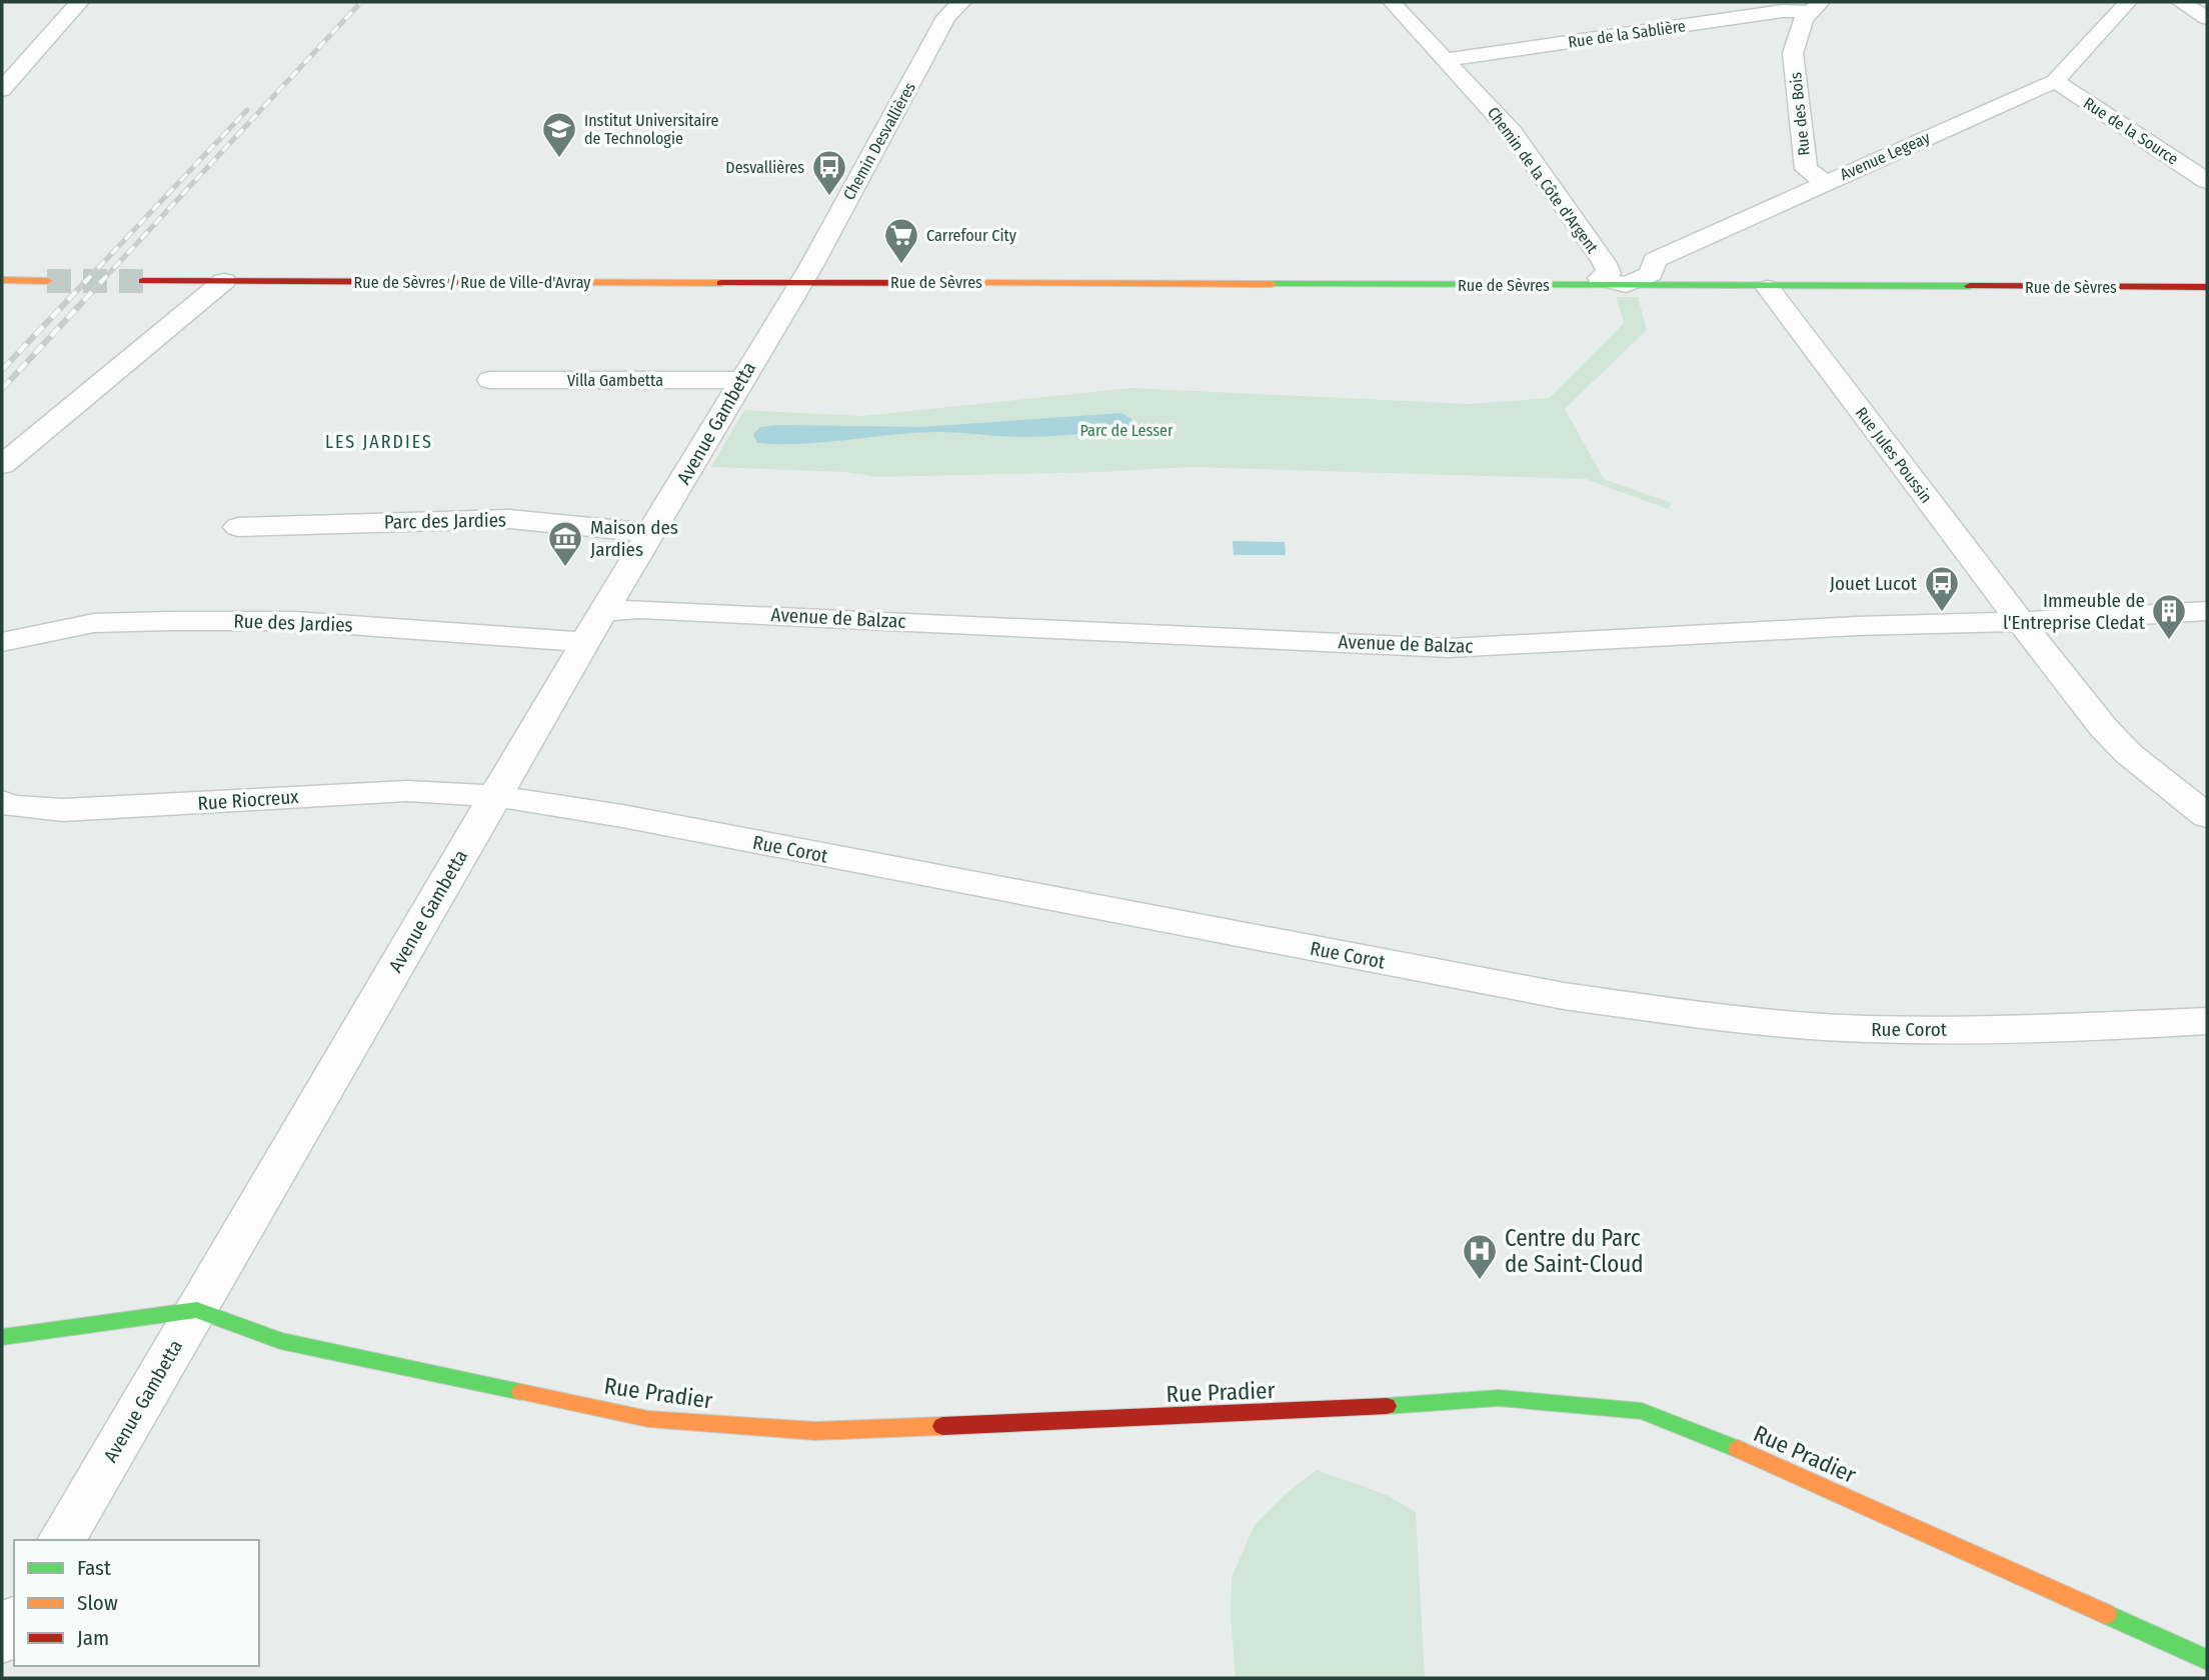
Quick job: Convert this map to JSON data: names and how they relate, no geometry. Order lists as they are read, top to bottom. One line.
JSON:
{"streets":{"main road":["Rue de Sèvres / Rue de Ville-d'Avray","Rue de Sèvres","Rue Pradier"],"street":["Rue de la Sablière","Rue des Bois","Rue de la Source","Chemin Desvallières","Avenue Legeay","Chemin de la Côte d'Argent","Villa Gambetta","Avenue Gambetta","Rue Jules Poussin","Parc des Jardies","Avenue de Balzac","Rue des Jardies","Rue Riocreux","Rue Corot"]},"crossings":[["Rue de la Sablière","Rue des Bois"],["Rue de la Sablière","Chemin de la Côte d'Argent"],["Rue des Bois","Avenue Legeay"],["Rue de la Source","Avenue Legeay"],["Chemin Desvallières","Rue de Sèvres / Rue de Ville-d'Avray"],["Chemin Desvallières","Rue de Sèvres"],["Chemin Desvallières","Avenue Gambetta"],["Avenue Legeay","Chemin de la Côte d'Argent"],["Avenue Legeay","Rue de Sèvres"],["Chemin de la Côte d'Argent","Rue de Sèvres"],["Rue de Sèvres / Rue de Ville-d'Avray","Rue de Sèvres"],["Rue de Sèvres / Rue de Ville-d'Avray","Avenue Gambetta"],["Rue de Sèvres","Avenue Gambetta"],["Rue de Sèvres","Rue Jules Poussin"],["Villa Gambetta","Avenue Gambetta"],["Avenue Gambetta","Parc des Jardies"],["Avenue Gambetta","Avenue de Balzac"],["Avenue Gambetta","Rue des Jardies"],["Avenue Gambetta","Rue Riocreux"],["Avenue Gambetta","Rue Corot"],["Avenue Gambetta","Rue Pradier"],["Rue Jules Poussin","Avenue de Balzac"],["Rue Riocreux","Rue Corot"]],"districts":["LES JARDIES"],"parks":["Parc de Lesser"],"places":{"school or university":["Institut Universitaire de Technologie"],"bus stop":["Desvallières","Jouet Lucot"],"supermarket":["Carrefour City"],"museum":["Maison des Jardies"],"building":["Immeuble de l'Entreprise Cledat"],"hospital":["Centre du Parc de Saint-Cloud"]},"legend":["Fast","Slow","Jam"]}
